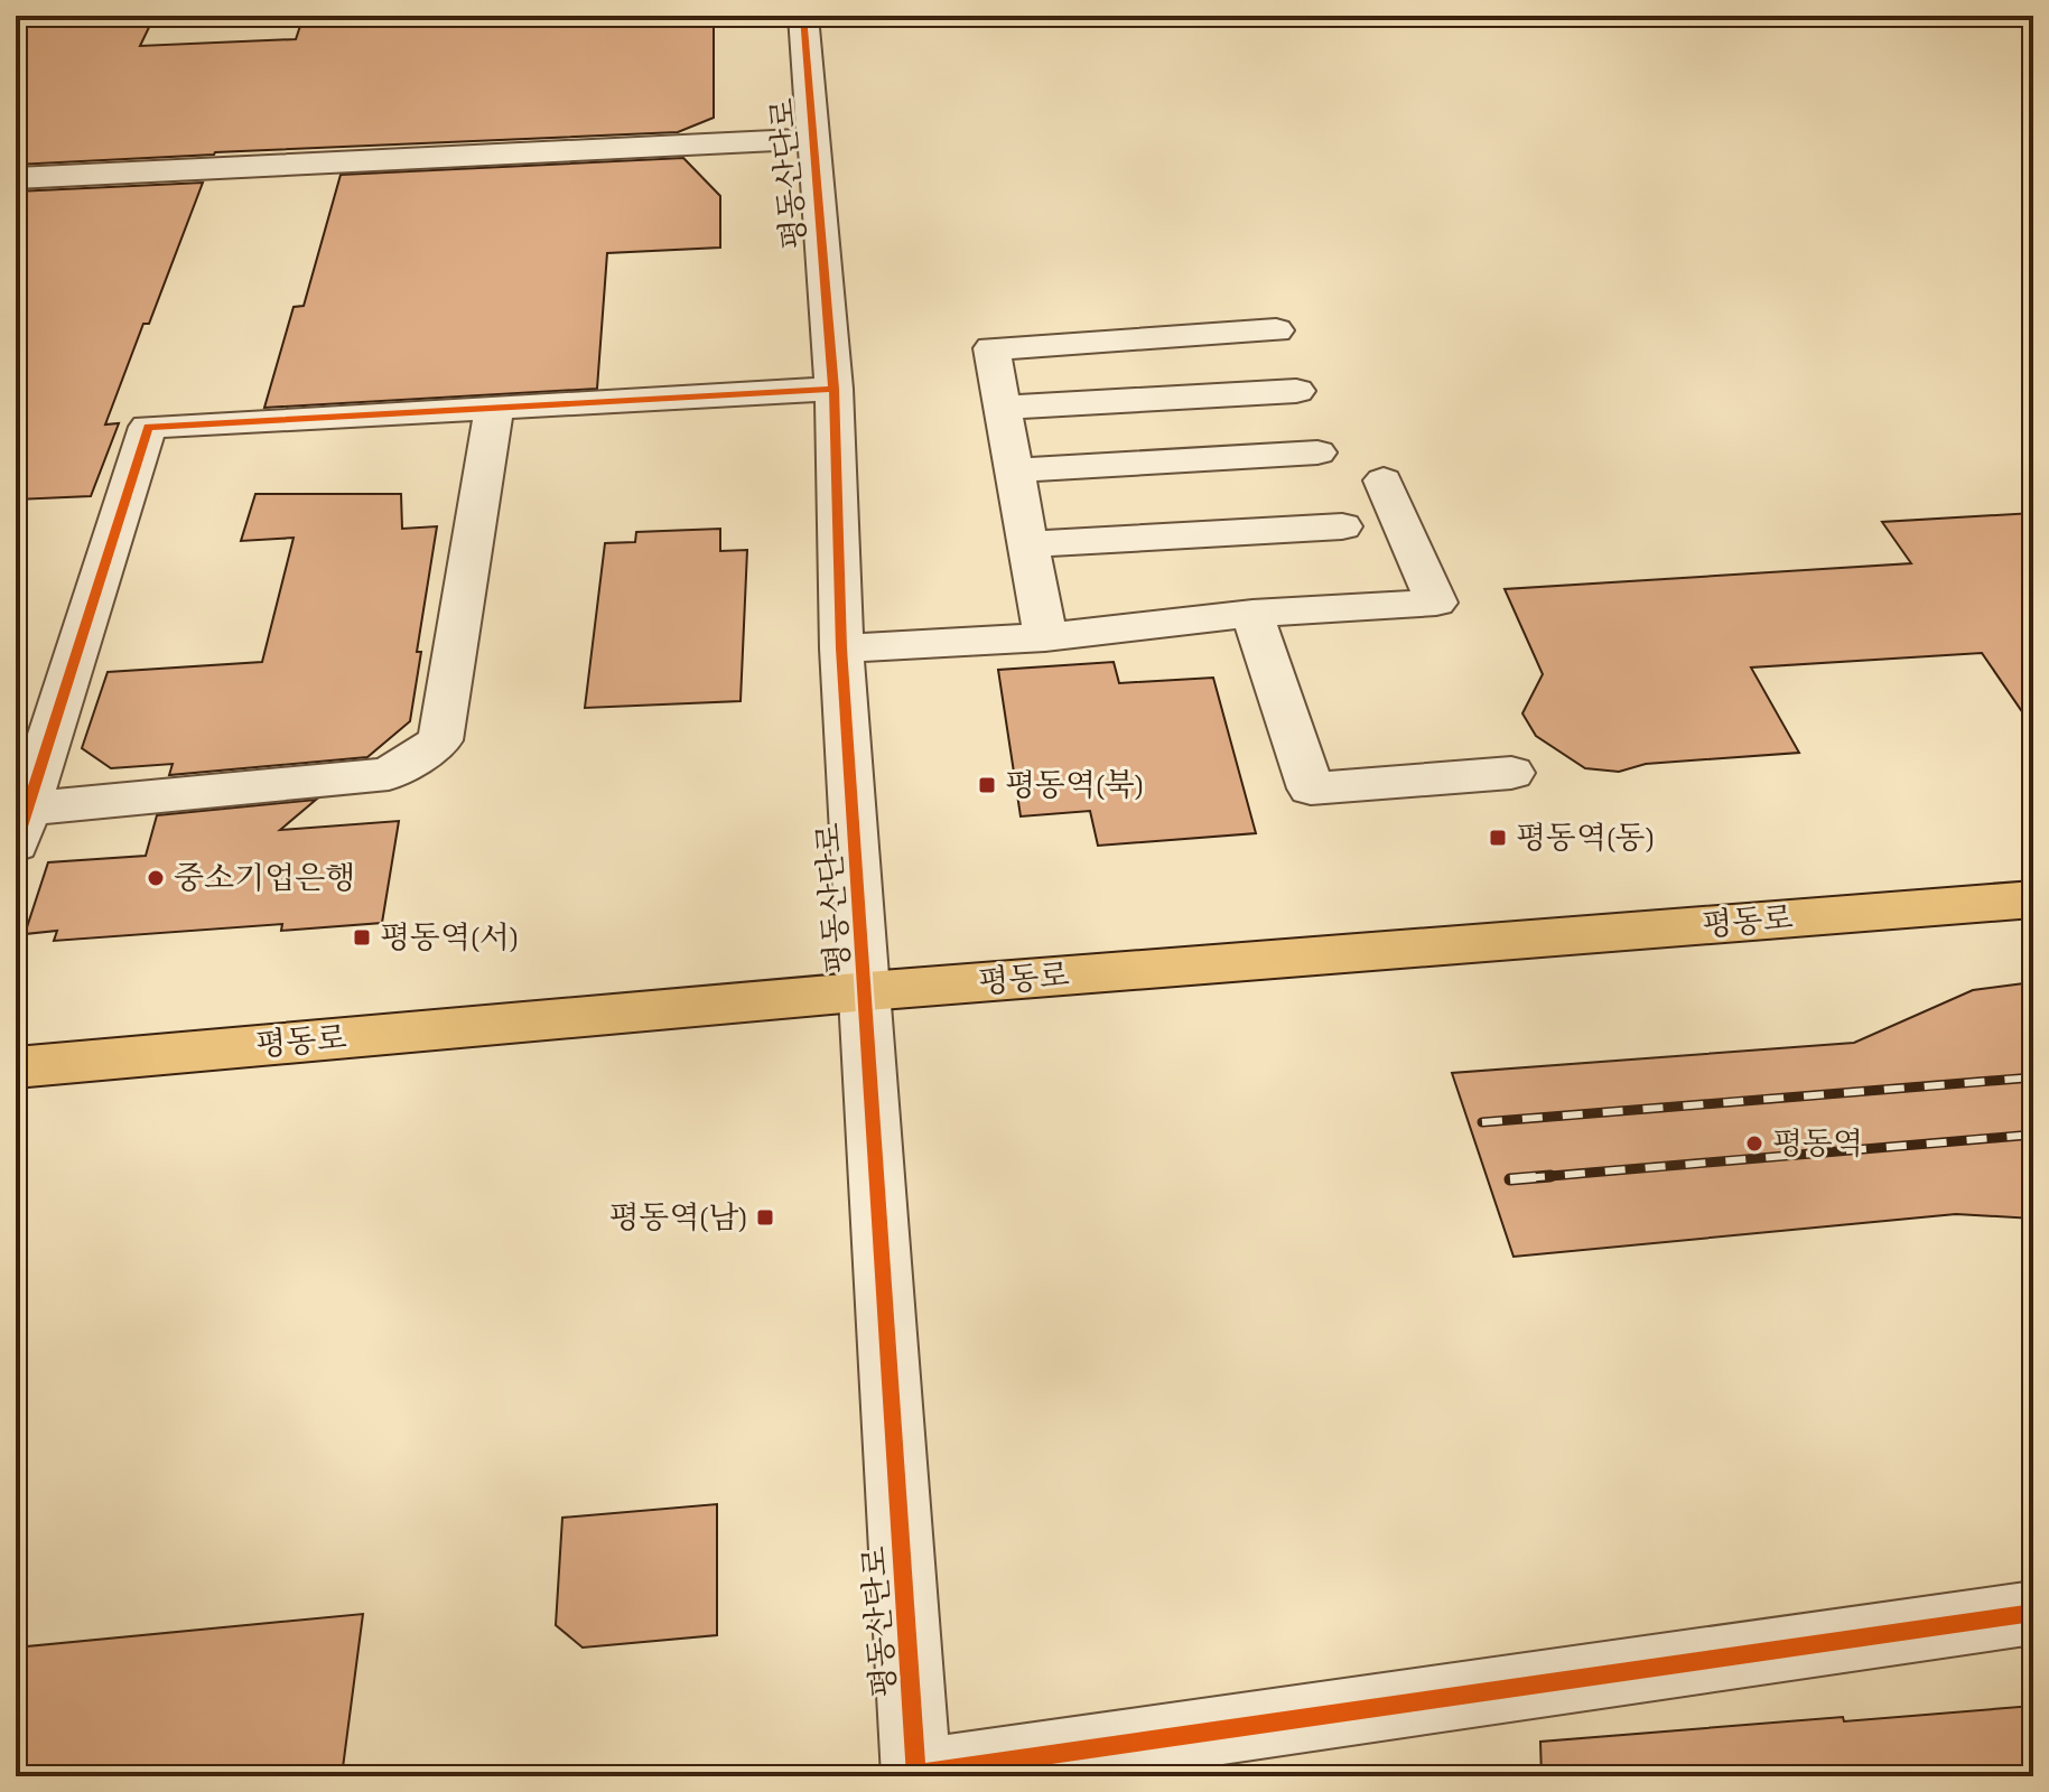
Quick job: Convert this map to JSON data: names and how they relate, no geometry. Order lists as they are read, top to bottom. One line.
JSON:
{"streets":{"main road":["평동로"],"street":["평동산단로"]},"crossings":[["평동산단로","평동로"]],"places":{"transit":["평동역(북)","평동역(동)","평동역(서)","평동역(남)"],"other":["중소기업은행","평동역"]}}
